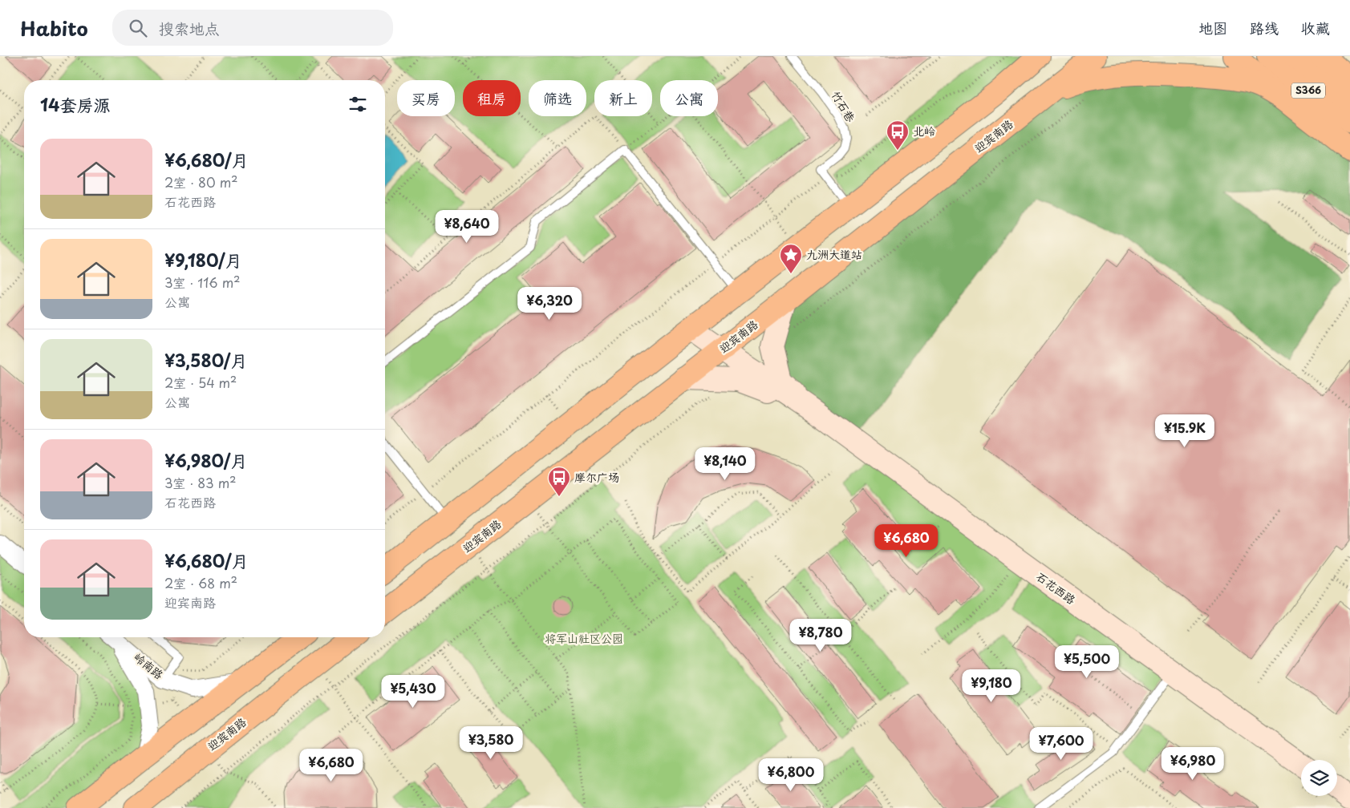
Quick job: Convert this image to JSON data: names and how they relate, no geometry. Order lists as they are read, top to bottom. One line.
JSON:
{"streets":{"main road":["S366","迎宾南路","石花西路"],"street":["岭南路"],"lane":["竹石巷"]},"parks":["将军山社区公园"],"places":{"bus stop":["北岭","摩尔广场"],"place":["九洲大道站"]},"page":{"header":"Habito","search":"搜索地点","nav":["地图","路线","收藏"],"chip":["买房","租房","筛选","新上","公寓"],"heading":"14套房源","list":[{"name":"¥6,680/月","note":"2室 · 80 m² · 石花西路"},{"name":"¥9,180/月","note":"3室 · 116 m² · 公寓"},{"name":"¥3,580/月","note":"2室 · 54 m² · 公寓"},{"name":"¥6,980/月","note":"3室 · 83 m² · 石花西路"},{"name":"¥6,680/月","note":"2室 · 68 m² · 迎宾南路"}],"price":["¥8,640","¥6,320","¥15.9K","¥8,140","¥6,680","¥8,780","¥5,500","¥9,180","¥5,430","¥3,580","¥7,600","¥6,980","¥6,680","¥6,800"]}}
